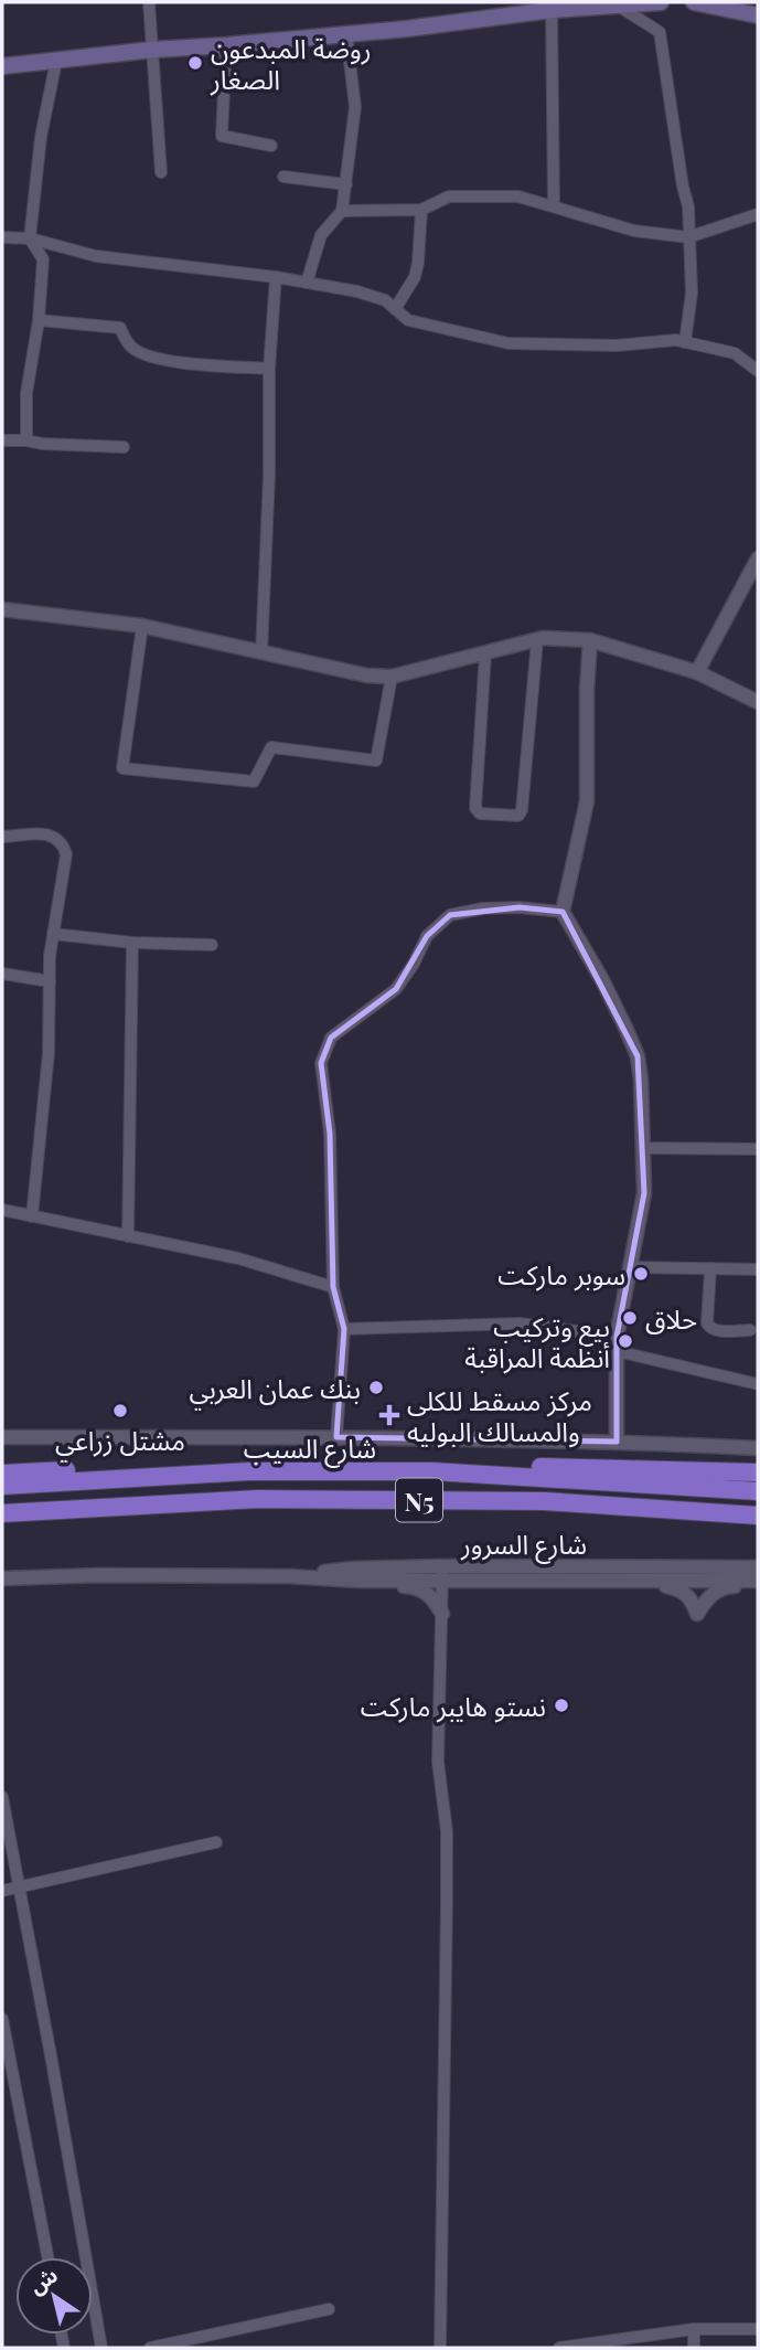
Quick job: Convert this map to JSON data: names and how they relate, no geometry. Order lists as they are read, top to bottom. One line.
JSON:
{"streets":{"highway":["شارع السيب","N5"],"street":["شارع السرور"]},"places":{"other":["روضة المبدعون الصغار","سوبر ماركت","حلاق","بيع وتركيب أنظمة المراقبة","بنك عمان العربي","مشتل زراعي","نستو هايبر ماركت"],"health":["مركز مسقط للكلى والمسالك البوليه"]},"north":"top left"}
